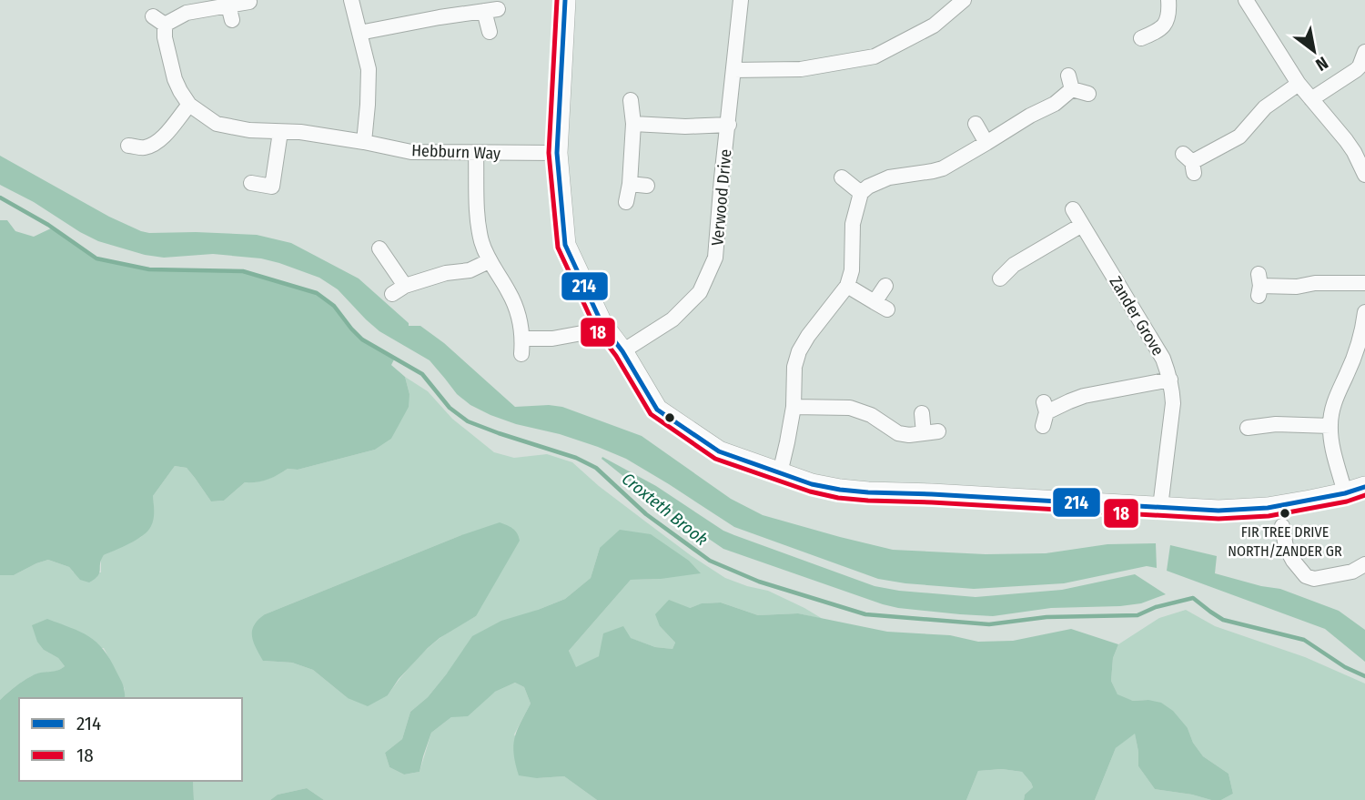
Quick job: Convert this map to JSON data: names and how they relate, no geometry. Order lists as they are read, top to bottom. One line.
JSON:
{"streets":{"street":["Hebburn Way","Verwood Drive","Zander Grove"]},"water":["Croxteth Brook"],"places":["FIR TREE DRIVE NORTH/ZANDER GR"],"lines":["transit line 214","transit line 18"],"legend":["214","18"],"north":"bottom right"}
